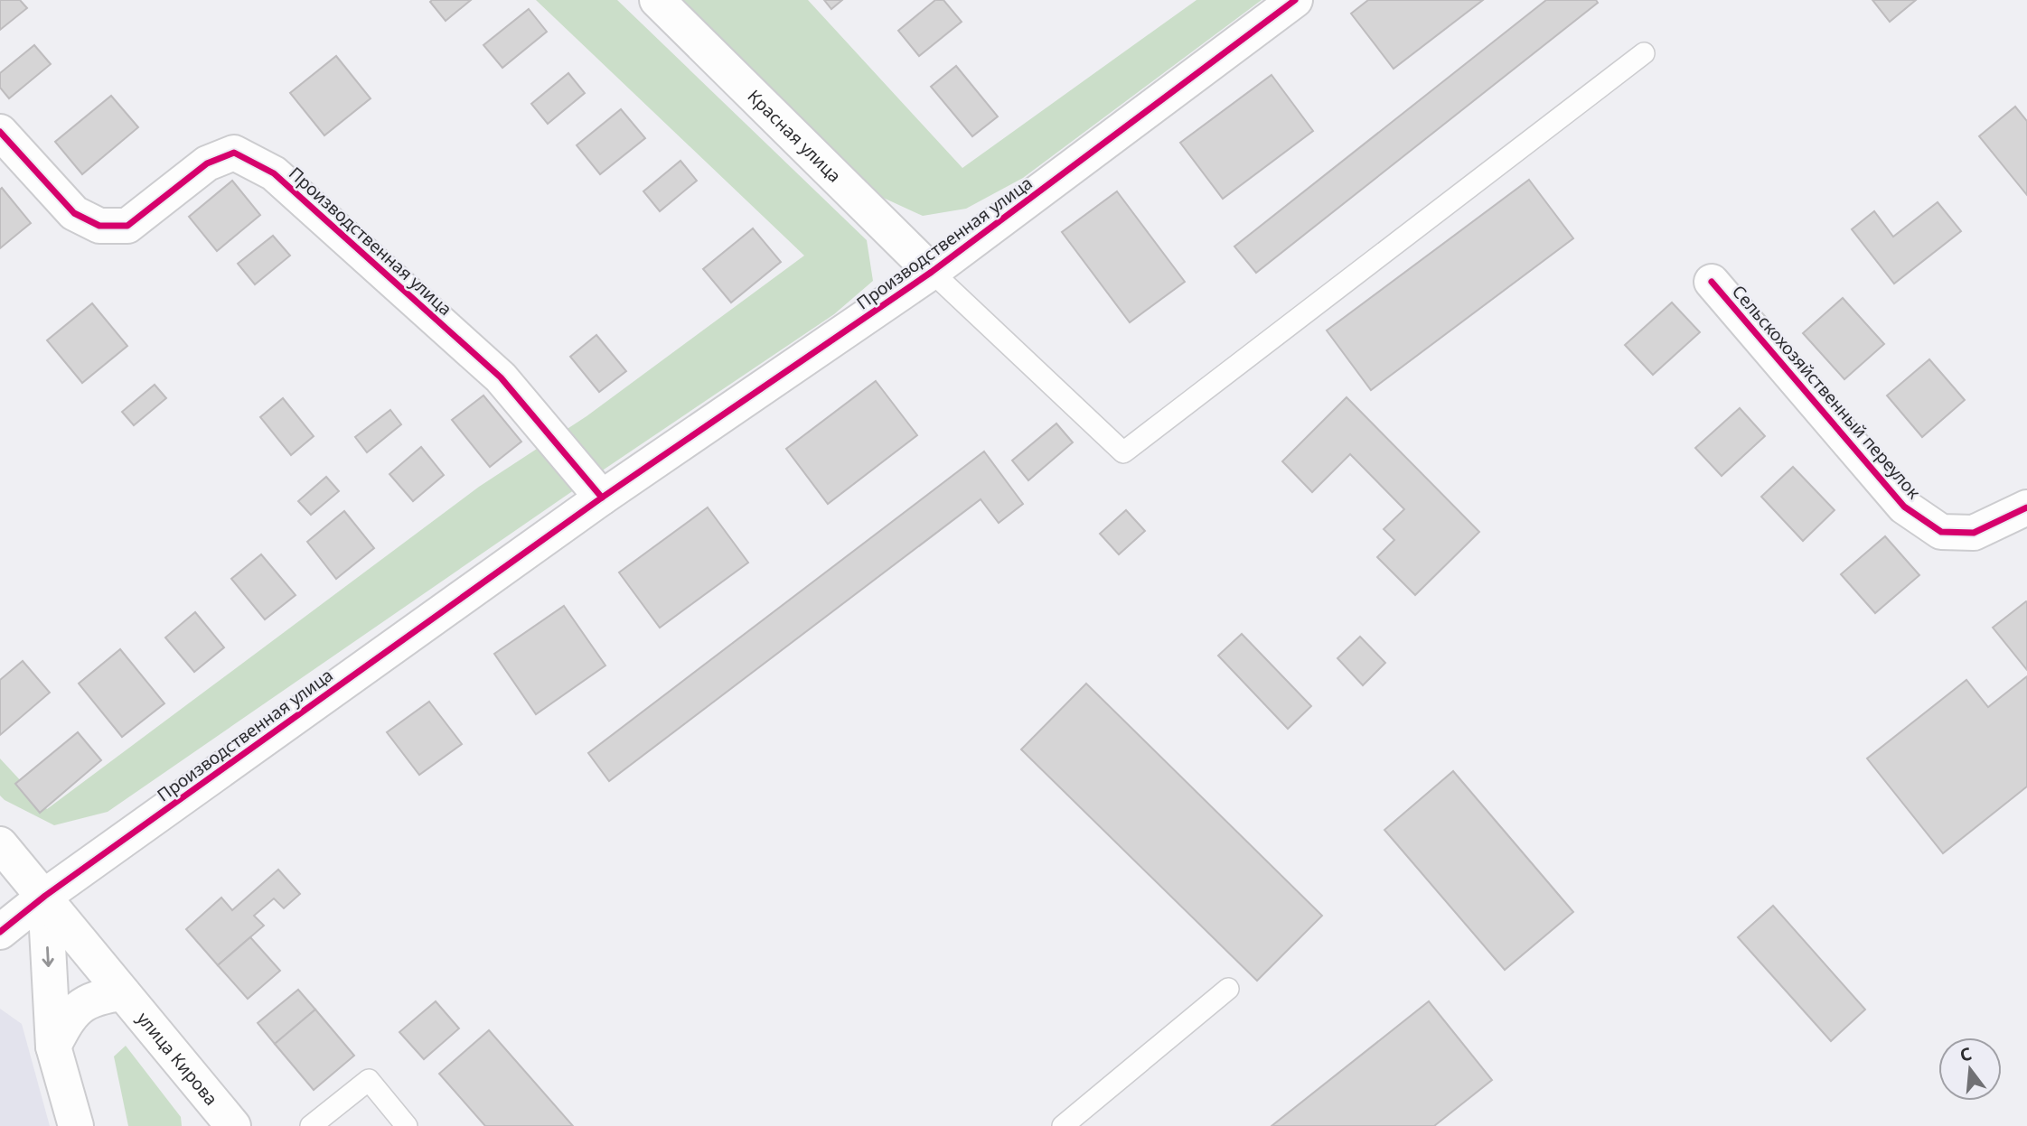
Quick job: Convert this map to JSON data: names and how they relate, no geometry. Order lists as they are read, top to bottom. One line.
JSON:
{"streets":{"street":["Красная улица","Производственная улица","Сельскохозяйственный переулок","улица Кирова"]},"crossings":[["Красная улица","Производственная улица"],["Производственная улица","улица Кирова"]],"north":"top"}
